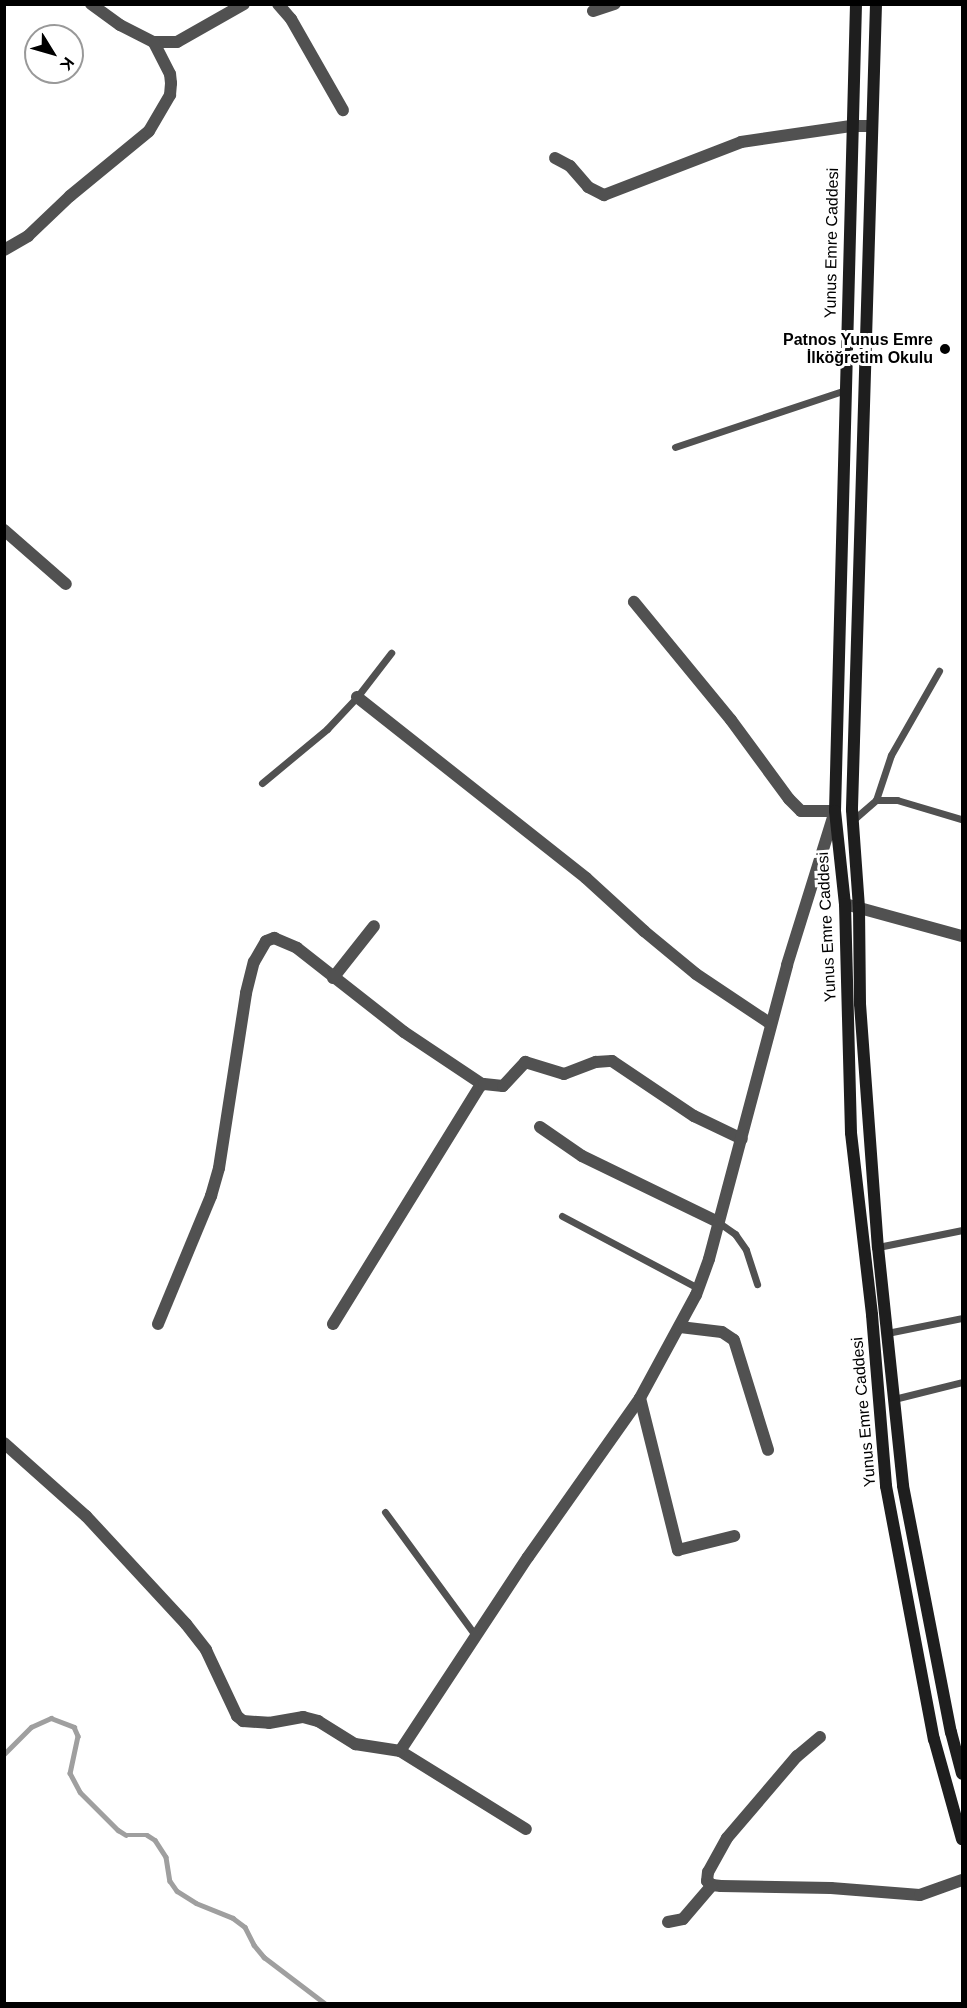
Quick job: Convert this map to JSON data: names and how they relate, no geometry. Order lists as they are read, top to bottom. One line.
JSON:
{"streets":{"street":["Yunus Emre Caddesi"]},"places":["Patnos Yunus Emre İlköğretim Okulu"],"north":"bottom right"}
